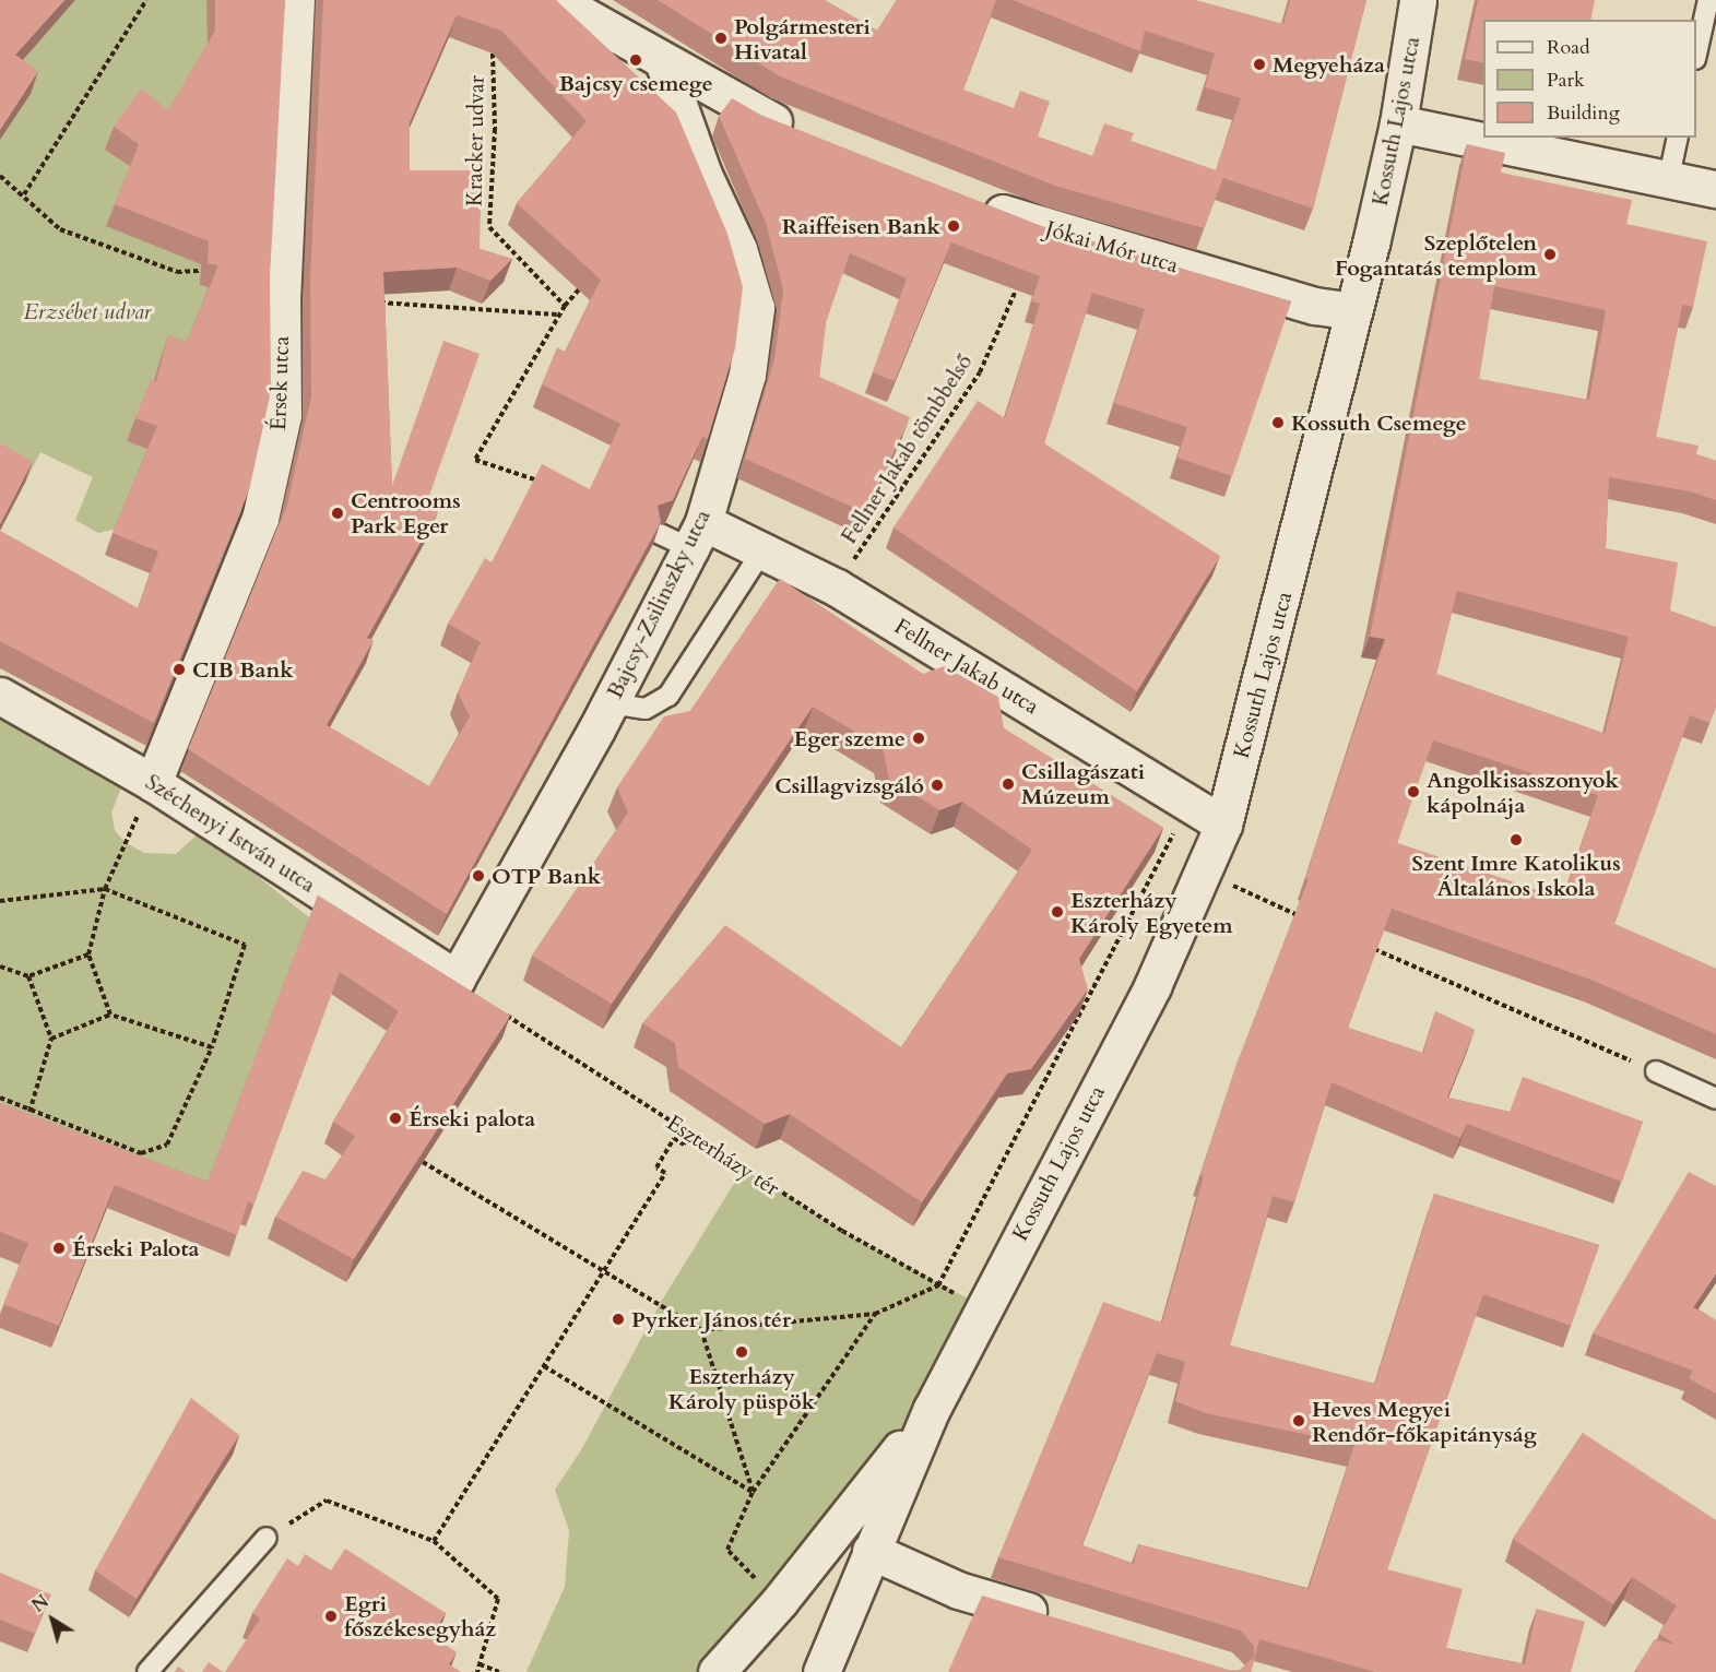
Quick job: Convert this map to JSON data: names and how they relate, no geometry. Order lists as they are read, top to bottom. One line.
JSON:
{"streets":{"street":["Kossuth Lajos utca","Jókai Mór utca","Érsek utca","Bajcsy-Zsilinszky utca","Fellner Jakab utca","Széchenyi István utca"],"path":["Kracker udvar","Fellner Jakab tömbbelső","Eszterházy tér"]},"crossings":[["Kossuth Lajos utca","Jókai Mór utca"],["Kossuth Lajos utca","Fellner Jakab utca"],["Érsek utca","Széchenyi István utca"],["Fellner Jakab tömbbelső","Fellner Jakab utca"],["Bajcsy-Zsilinszky utca","Fellner Jakab utca"],["Bajcsy-Zsilinszky utca","Széchenyi István utca"]],"parks":["Erzsébet udvar"],"places":["Polgármesteri Hivatal","Bajcsy csemege","Megyeháza","Raiffeisen Bank","Szeplőtelen Fogantatás templom","Kossuth Csemege","Centrooms Park Eger","CIB Bank","Eger szeme","Csillagászati Múzeum","Csillagvizsgáló","Angolkisasszonyok kápolnája","Szent Imre Katolikus Általános Iskola","OTP Bank","Eszterházy Károly Egyetem","Érseki palota","Érseki Palota","Pyrker János tér","Eszterházy Károly püspök","Heves Megyei Rendőr-főkapitányság","Egri főszékesegyház"],"legend":["Road","Park","Building"],"north":"top left"}
